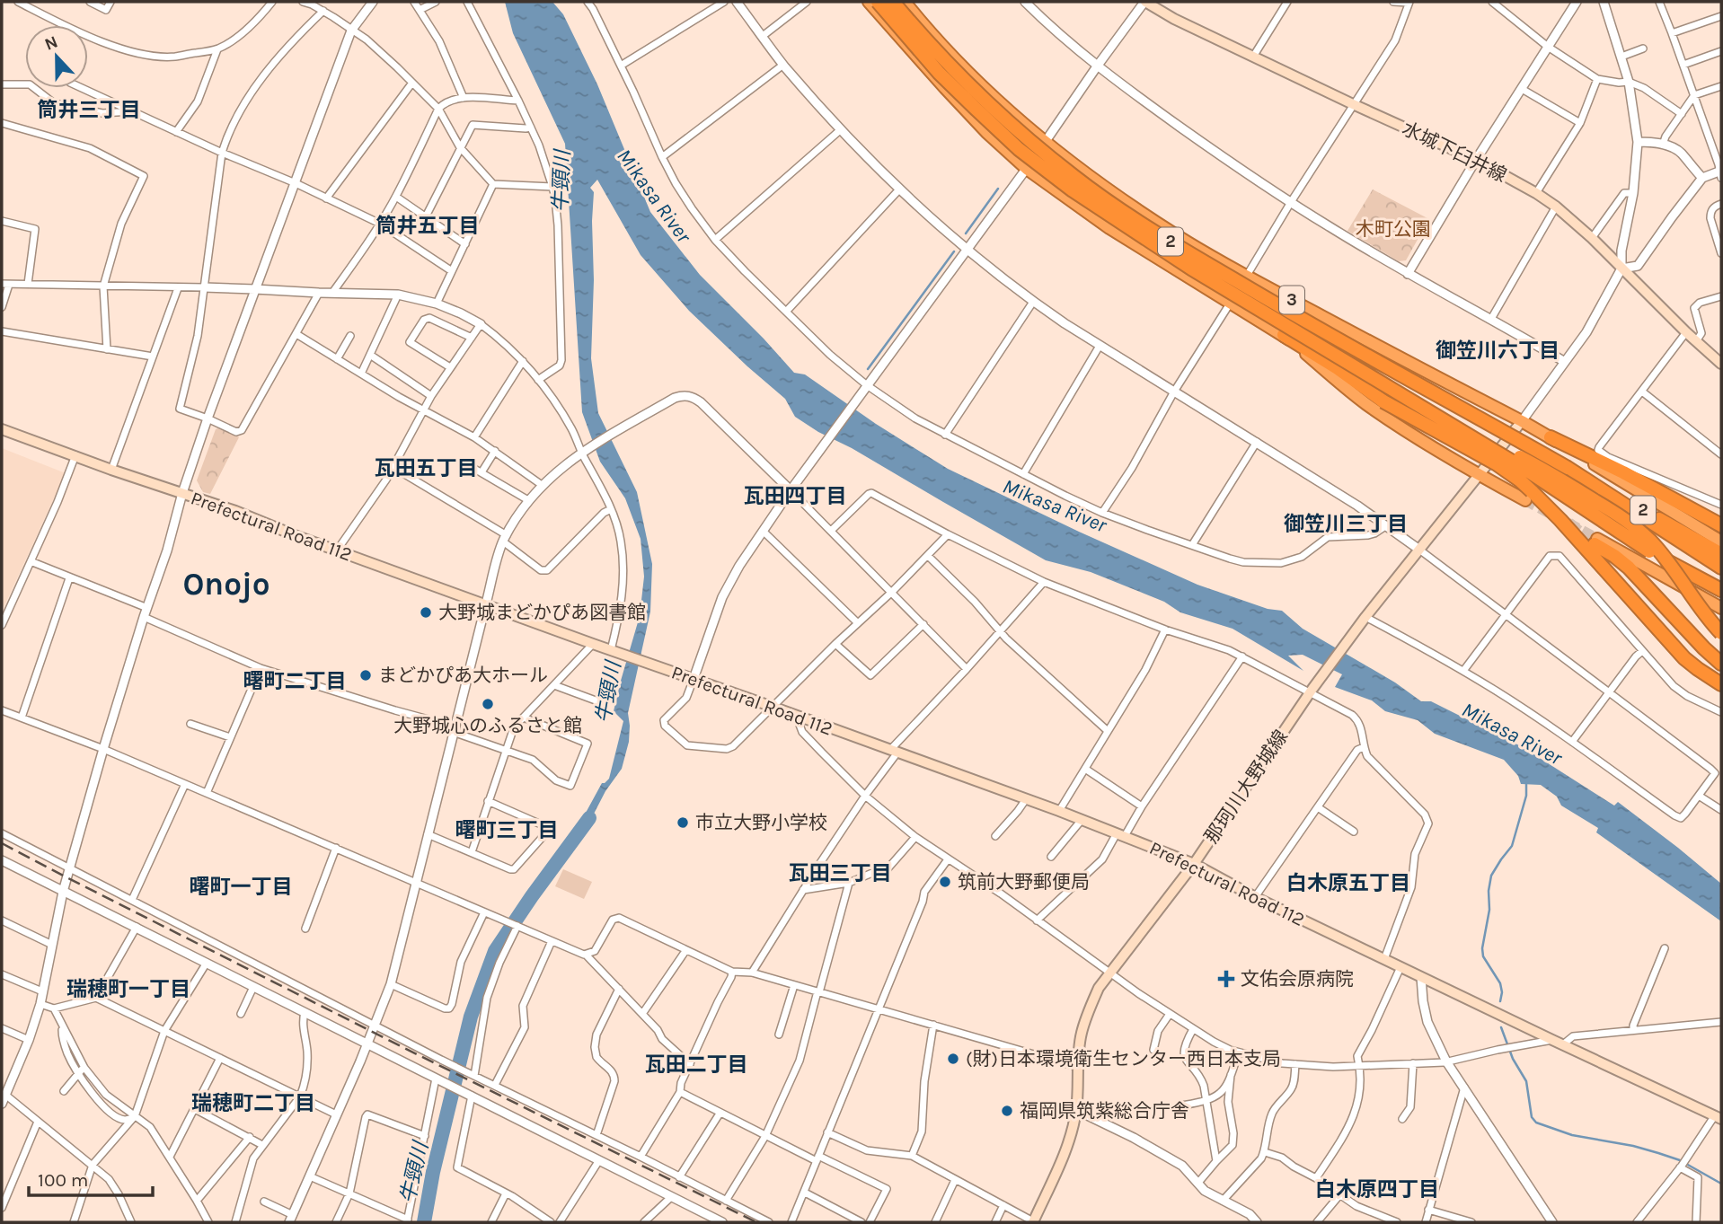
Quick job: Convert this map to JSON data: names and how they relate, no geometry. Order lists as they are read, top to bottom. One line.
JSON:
{"streets":{"highway":["2","3"],"main road":["水城下臼井線","Prefectural Road 112","那珂川大野城線"]},"crossings":[["2","3"],["3","那珂川大野城線"],["Prefectural Road 112","那珂川大野城線"]],"districts":["筒井三丁目","筒井五丁目","御笠川六丁目","瓦田五丁目","瓦田四丁目","御笠川三丁目","Onojo","曙町二丁目","曙町三丁目","瓦田三丁目","白木原五丁目","曙町一丁目","瑞穂町一丁目","瓦田二丁目","瑞穂町二丁目","白木原四丁目"],"water":["牛頸川","Mikasa River"],"parks":["木町公園"],"places":{"other":["大野城まどかぴあ図書館","まどかぴあ大ホール","大野城心のふるさと館","市立大野小学校","筑前大野郵便局","(財)日本環境衛生センター西日本支局","福岡県筑紫総合庁舎"],"health":["文佑会原病院"]},"scale_bar":"100 m","north":"top"}
